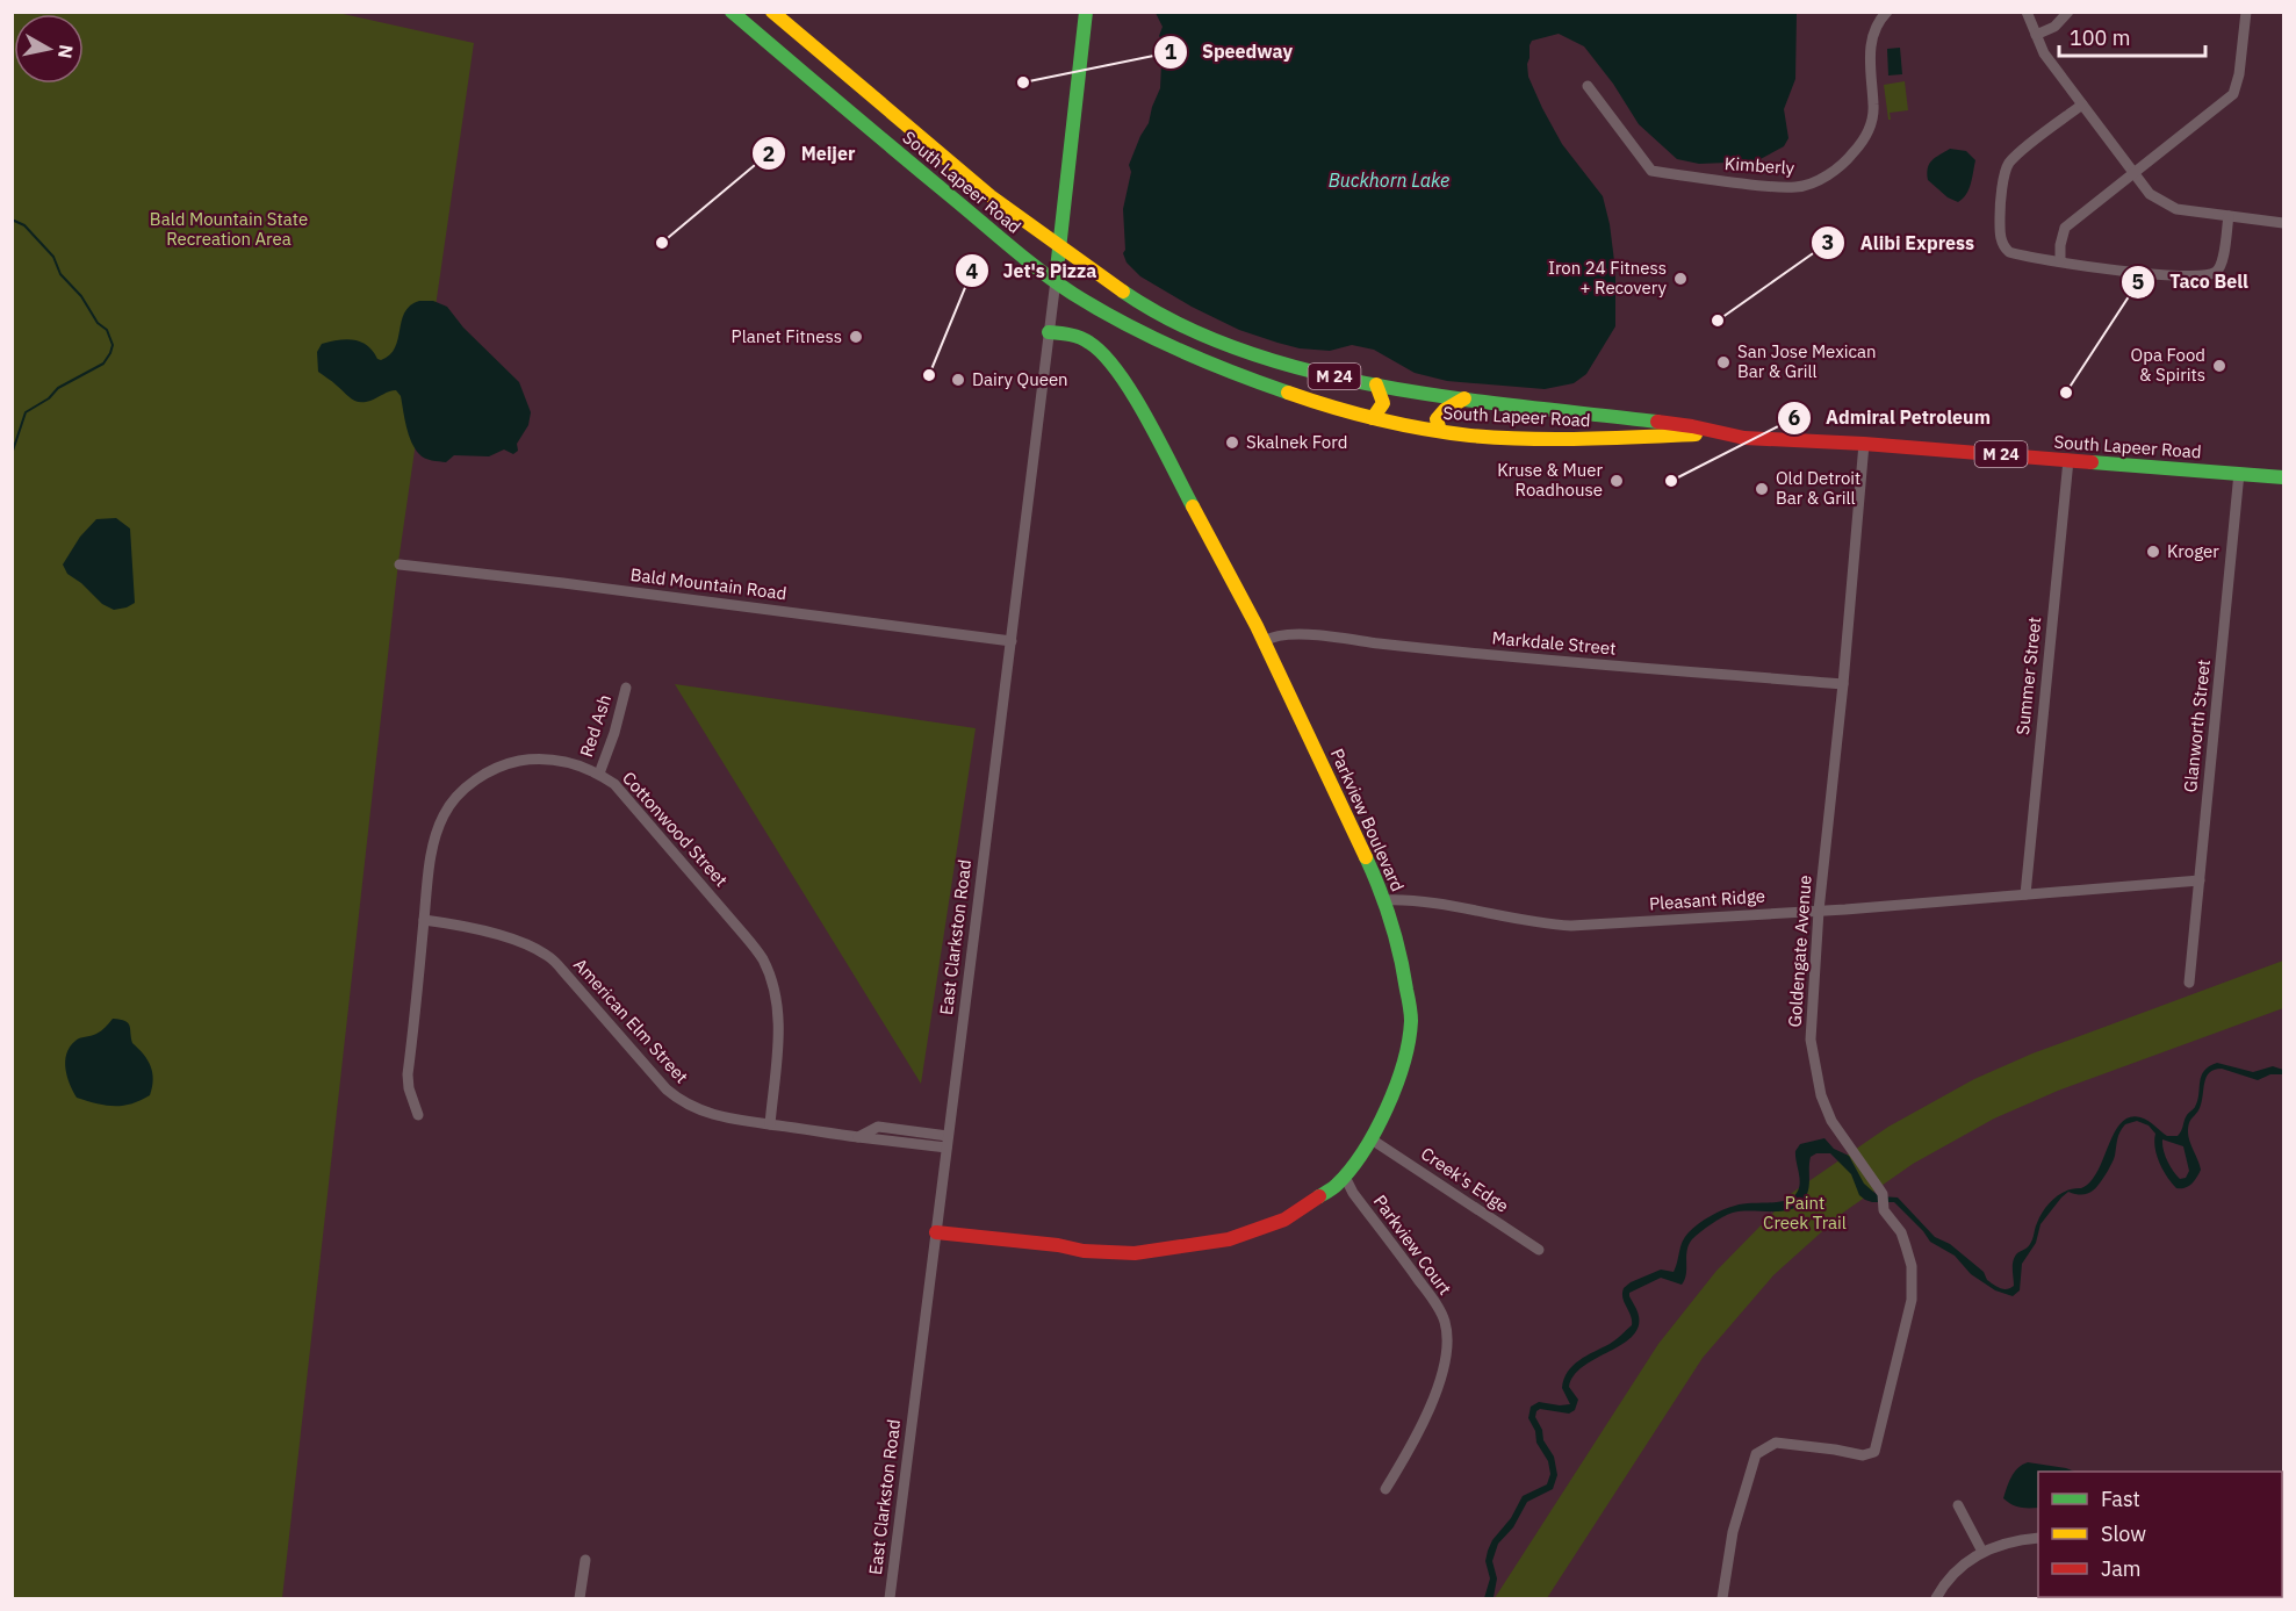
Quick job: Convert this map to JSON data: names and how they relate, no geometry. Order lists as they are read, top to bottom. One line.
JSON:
{"streets":{"main road":["South Lapeer Road","M 24","Parkview Boulevard"],"street":["Kimberly","Bald Mountain Road","Markdale Street","Summer Street","Red Ash","Glanworth Street","Cottonwood Street","Pleasant Ridge","East Clarkston Road","Goldengate Avenue","American Elm Street","Creek's Edge","Parkview Court"]},"crossings":[["South Lapeer Road","Summer Street"],["South Lapeer Road","Glanworth Street"],["South Lapeer Road","East Clarkston Road"],["South Lapeer Road","Goldengate Avenue"],["Bald Mountain Road","East Clarkston Road"],["Markdale Street","Parkview Boulevard"],["Markdale Street","Goldengate Avenue"],["Summer Street","Pleasant Ridge"],["Red Ash","Cottonwood Street"],["Glanworth Street","Pleasant Ridge"],["Parkview Boulevard","Pleasant Ridge"],["Parkview Boulevard","East Clarkston Road"],["Parkview Boulevard","Creek's Edge"],["Parkview Boulevard","Parkview Court"],["Cottonwood Street","American Elm Street"],["Pleasant Ridge","Goldengate Avenue"],["East Clarkston Road","American Elm Street"]],"water":["Buckhorn Lake"],"parks":["Bald Mountain State Recreation Area","Paint Creek Trail"],"places":["Speedway","Meijer","Iron 24 Fitness + Recovery","Alibi Express","Planet Fitness","San Jose Mexican Bar & Grill","Opa Food & Spirits","Jet's Pizza","Dairy Queen","Taco Bell","Skalnek Ford","Kruse & Muer Roadhouse","Admiral Petroleum","Old Detroit Bar & Grill","Kroger"],"legend":["Fast","Slow","Jam"],"scale_bar":"100 m","north":"right"}
